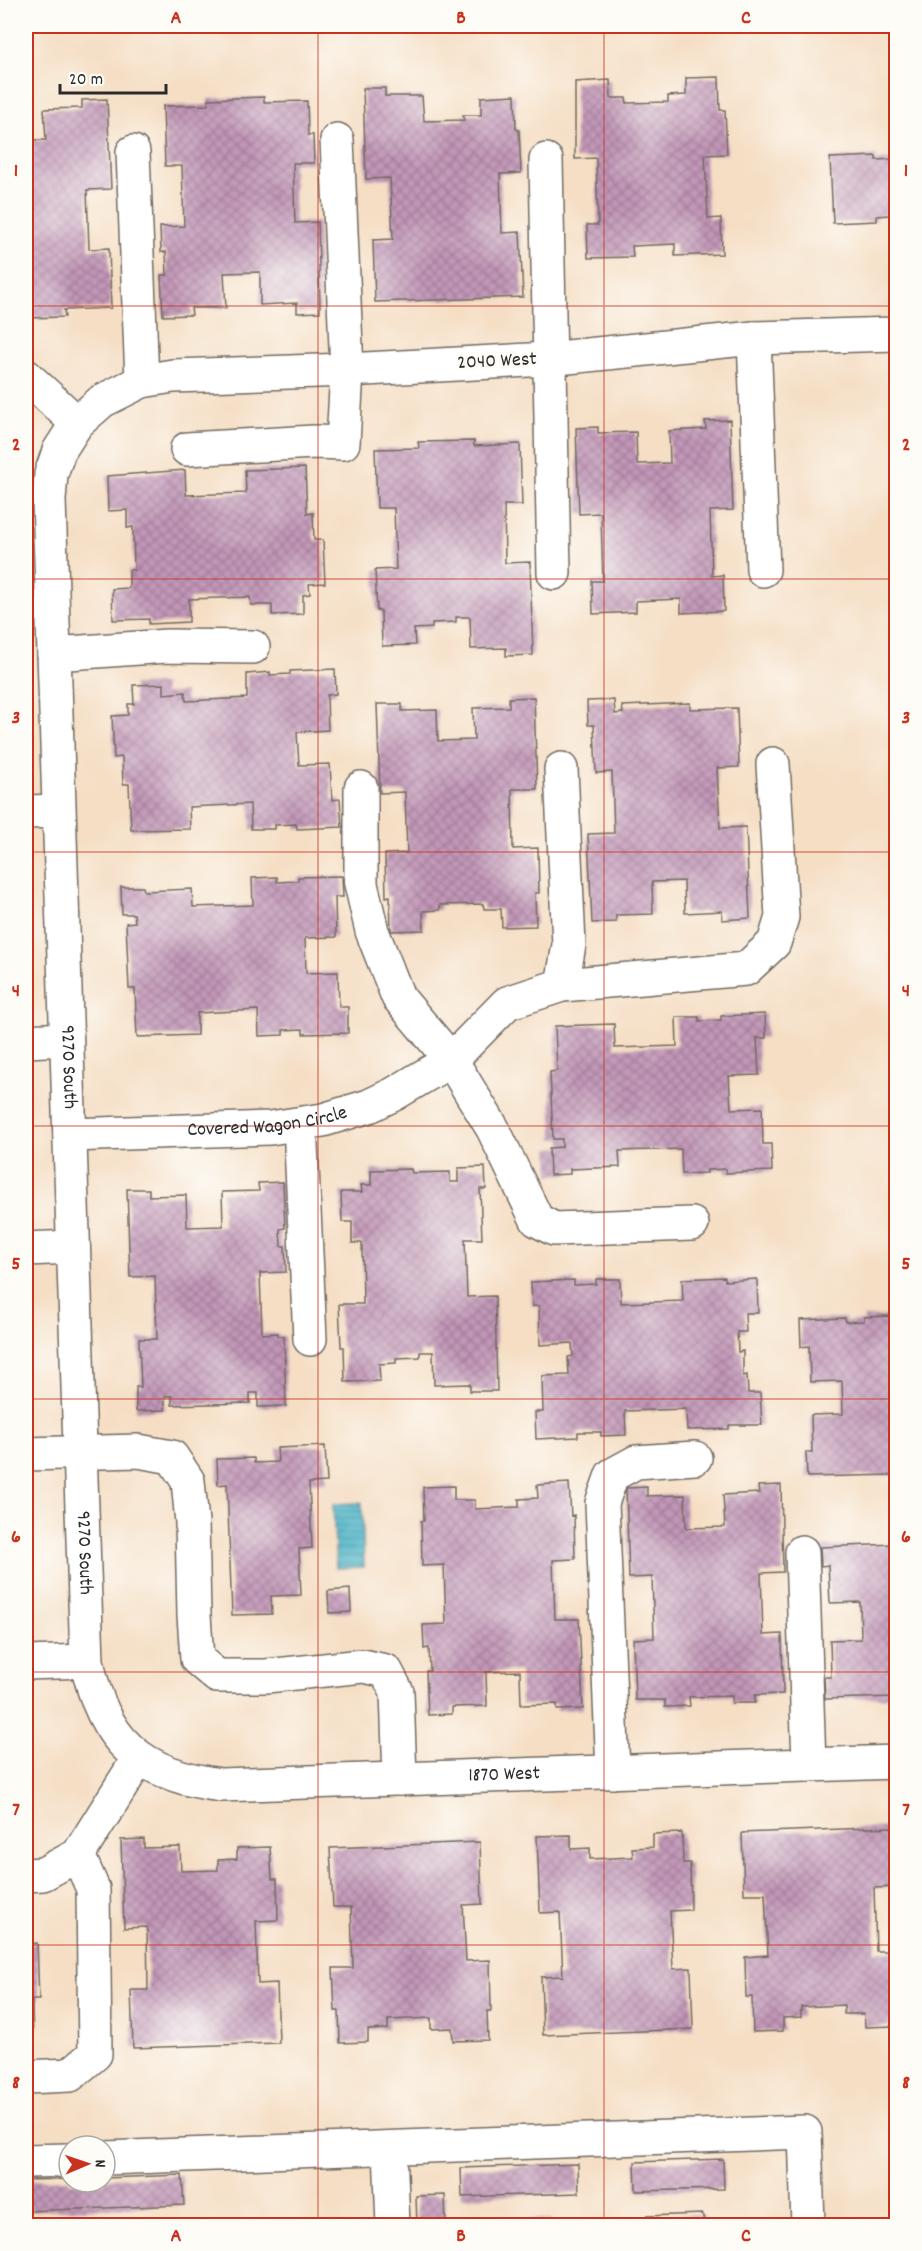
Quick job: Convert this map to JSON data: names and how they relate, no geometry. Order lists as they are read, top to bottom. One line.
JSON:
{"streets":{"street":["2040 West","9270 South","Covered Wagon Circle","1870 West"]},"crossings":[["2040 West","9270 South"],["9270 South","Covered Wagon Circle"],["9270 South","1870 West"]],"scale_bar":"20 m","north":"right","grid":{"columns":["A","B","C"],"rows":["1","2","3","4","5","6","7","8"]}}
